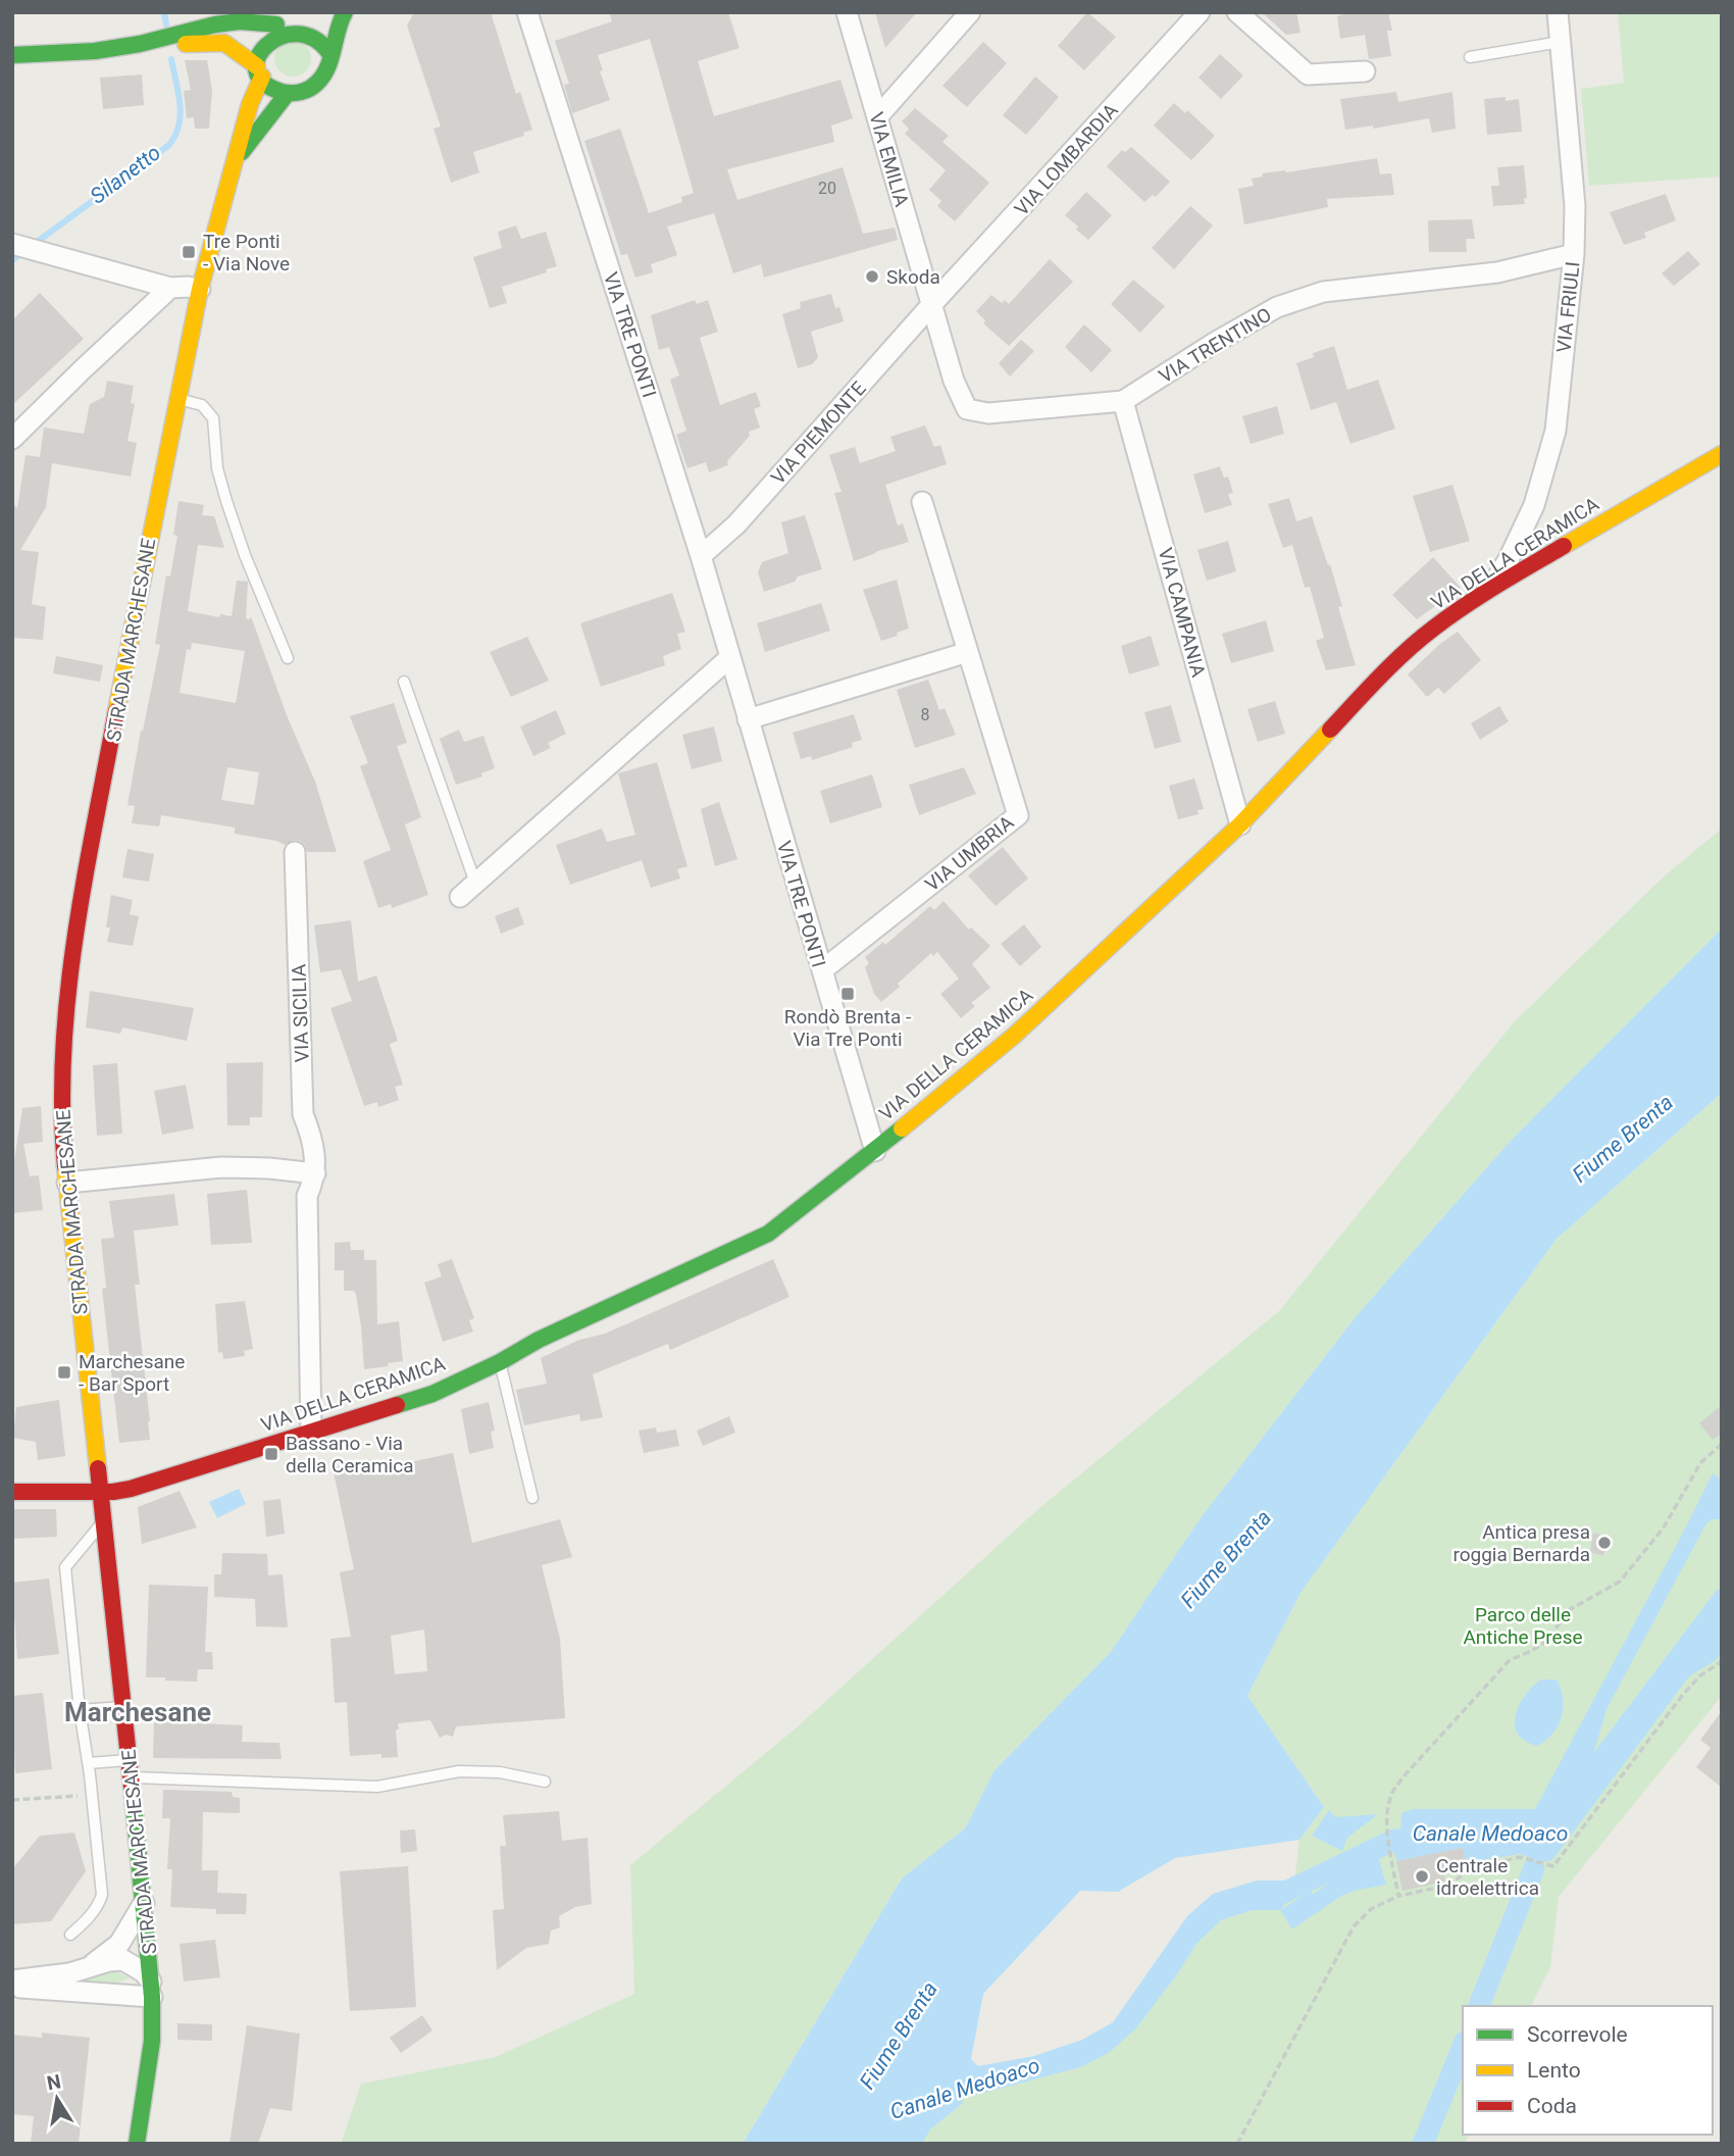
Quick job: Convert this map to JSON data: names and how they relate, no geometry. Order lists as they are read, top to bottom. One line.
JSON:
{"streets":{"main road":["VIA DELLA CERAMICA","STRADA MARCHESANE"],"street":["VIA EMILIA","VIA LOMBARDIA","VIA FRIULI","VIA TRE PONTI","VIA TRENTINO","VIA PIEMONTE","VIA CAMPANIA","VIA UMBRIA","VIA SICILIA"]},"crossings":[["VIA EMILIA","VIA LOMBARDIA"],["VIA EMILIA","VIA TRENTINO"],["VIA EMILIA","VIA PIEMONTE"],["VIA LOMBARDIA","VIA TRENTINO"],["VIA LOMBARDIA","VIA PIEMONTE"],["VIA FRIULI","VIA TRENTINO"],["VIA FRIULI","VIA DELLA CERAMICA"],["VIA TRE PONTI","VIA PIEMONTE"],["VIA TRE PONTI","VIA DELLA CERAMICA"],["VIA TRE PONTI","VIA UMBRIA"],["VIA TRENTINO","VIA PIEMONTE"],["VIA TRENTINO","VIA CAMPANIA"],["VIA DELLA CERAMICA","VIA CAMPANIA"],["VIA DELLA CERAMICA","STRADA MARCHESANE"],["VIA DELLA CERAMICA","VIA SICILIA"]],"districts":["Marchesane"],"water":["Silanetto","Fiume Brenta","Canale Medoaco"],"parks":["Parco delle Antiche Prese"],"places":{"transit":["Tre Ponti - Via Nove","Rondò Brenta - Via Tre Ponti","Marchesane - Bar Sport","Bassano - Via della Ceramica"],"other":["Skoda","Antica presa roggia Bernarda","Centrale idroelettrica"]},"house_numbers":["20","8"],"legend":["Scorrevole","Lento","Coda"],"north":"top"}
